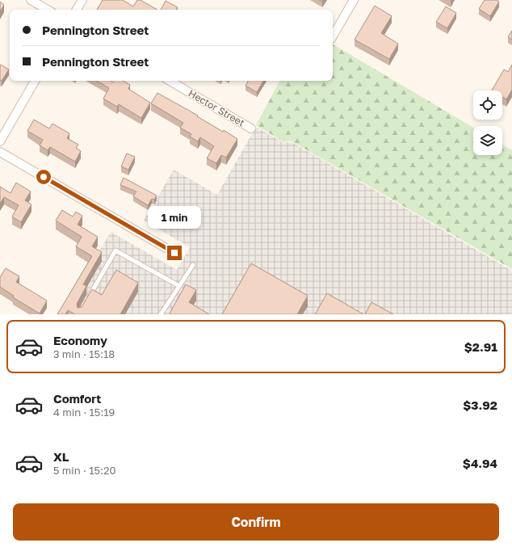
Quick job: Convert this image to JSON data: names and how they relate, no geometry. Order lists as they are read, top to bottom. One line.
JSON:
{"streets":{"street":["Hector Street"]},"page":{"banner":["Pennington Street","Pennington Street"],"bubble":"1 min","list":[{"name":"Economy","note":"3 min · 15:18","value":"$2.91"},{"name":"Comfort","note":"4 min · 15:19","value":"$3.92"},{"name":"XL","note":"5 min · 15:20","value":"$4.94"}],"buttons":"Confirm"}}
